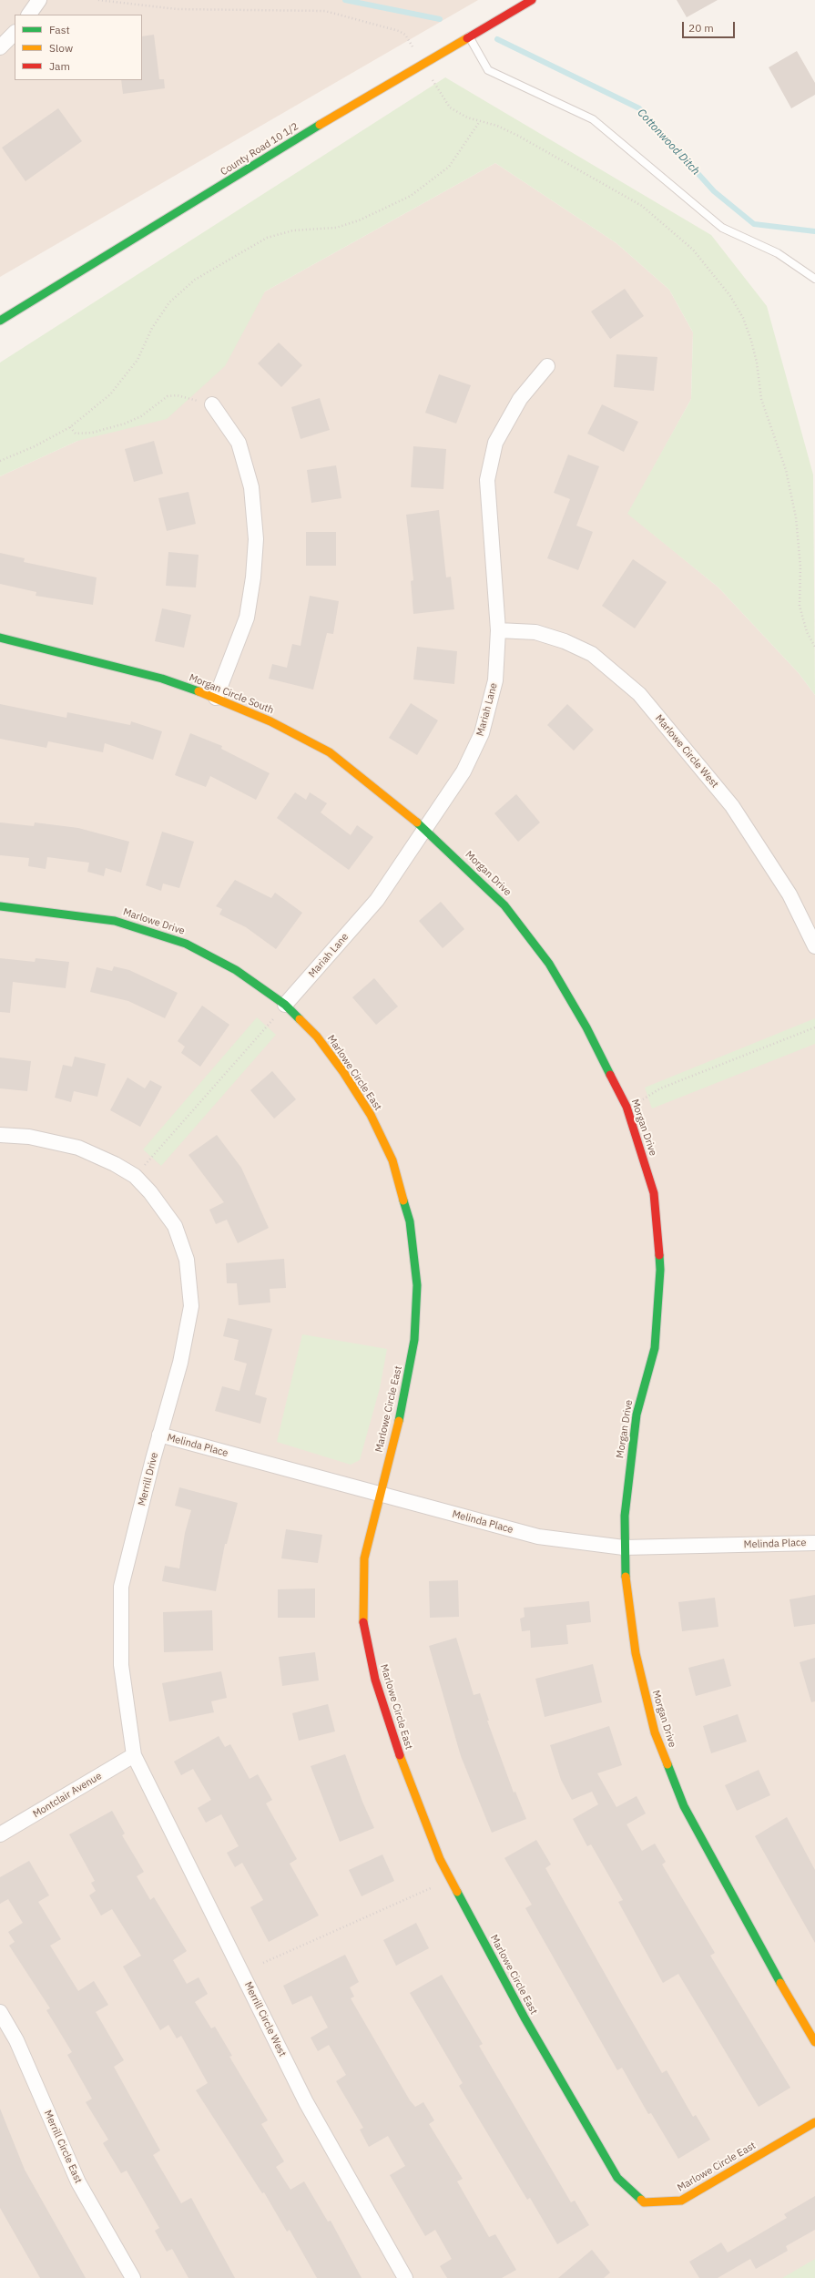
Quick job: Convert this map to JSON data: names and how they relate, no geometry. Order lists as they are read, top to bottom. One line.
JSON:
{"streets":{"street":["County Road 10 1/2","Morgan Circle South","Mariah Lane","Marlowe Circle West","Morgan Drive","Marlowe Drive","Marlowe Circle East","Melinda Place","Merrill Drive","Montclair Avenue","Merrill Circle West","Merrill Circle East"]},"crossings":[["Morgan Circle South","Mariah Lane"],["Morgan Circle South","Morgan Drive"],["Mariah Lane","Marlowe Circle West"],["Mariah Lane","Morgan Drive"],["Mariah Lane","Marlowe Drive"],["Mariah Lane","Marlowe Circle East"],["Morgan Drive","Melinda Place"],["Marlowe Drive","Marlowe Circle East"],["Marlowe Circle East","Melinda Place"],["Melinda Place","Merrill Drive"],["Merrill Drive","Montclair Avenue"],["Merrill Drive","Merrill Circle West"],["Montclair Avenue","Merrill Circle West"]],"water":["Cottonwood Ditch"],"legend":["Fast","Slow","Jam"],"scale_bar":"20 m"}
